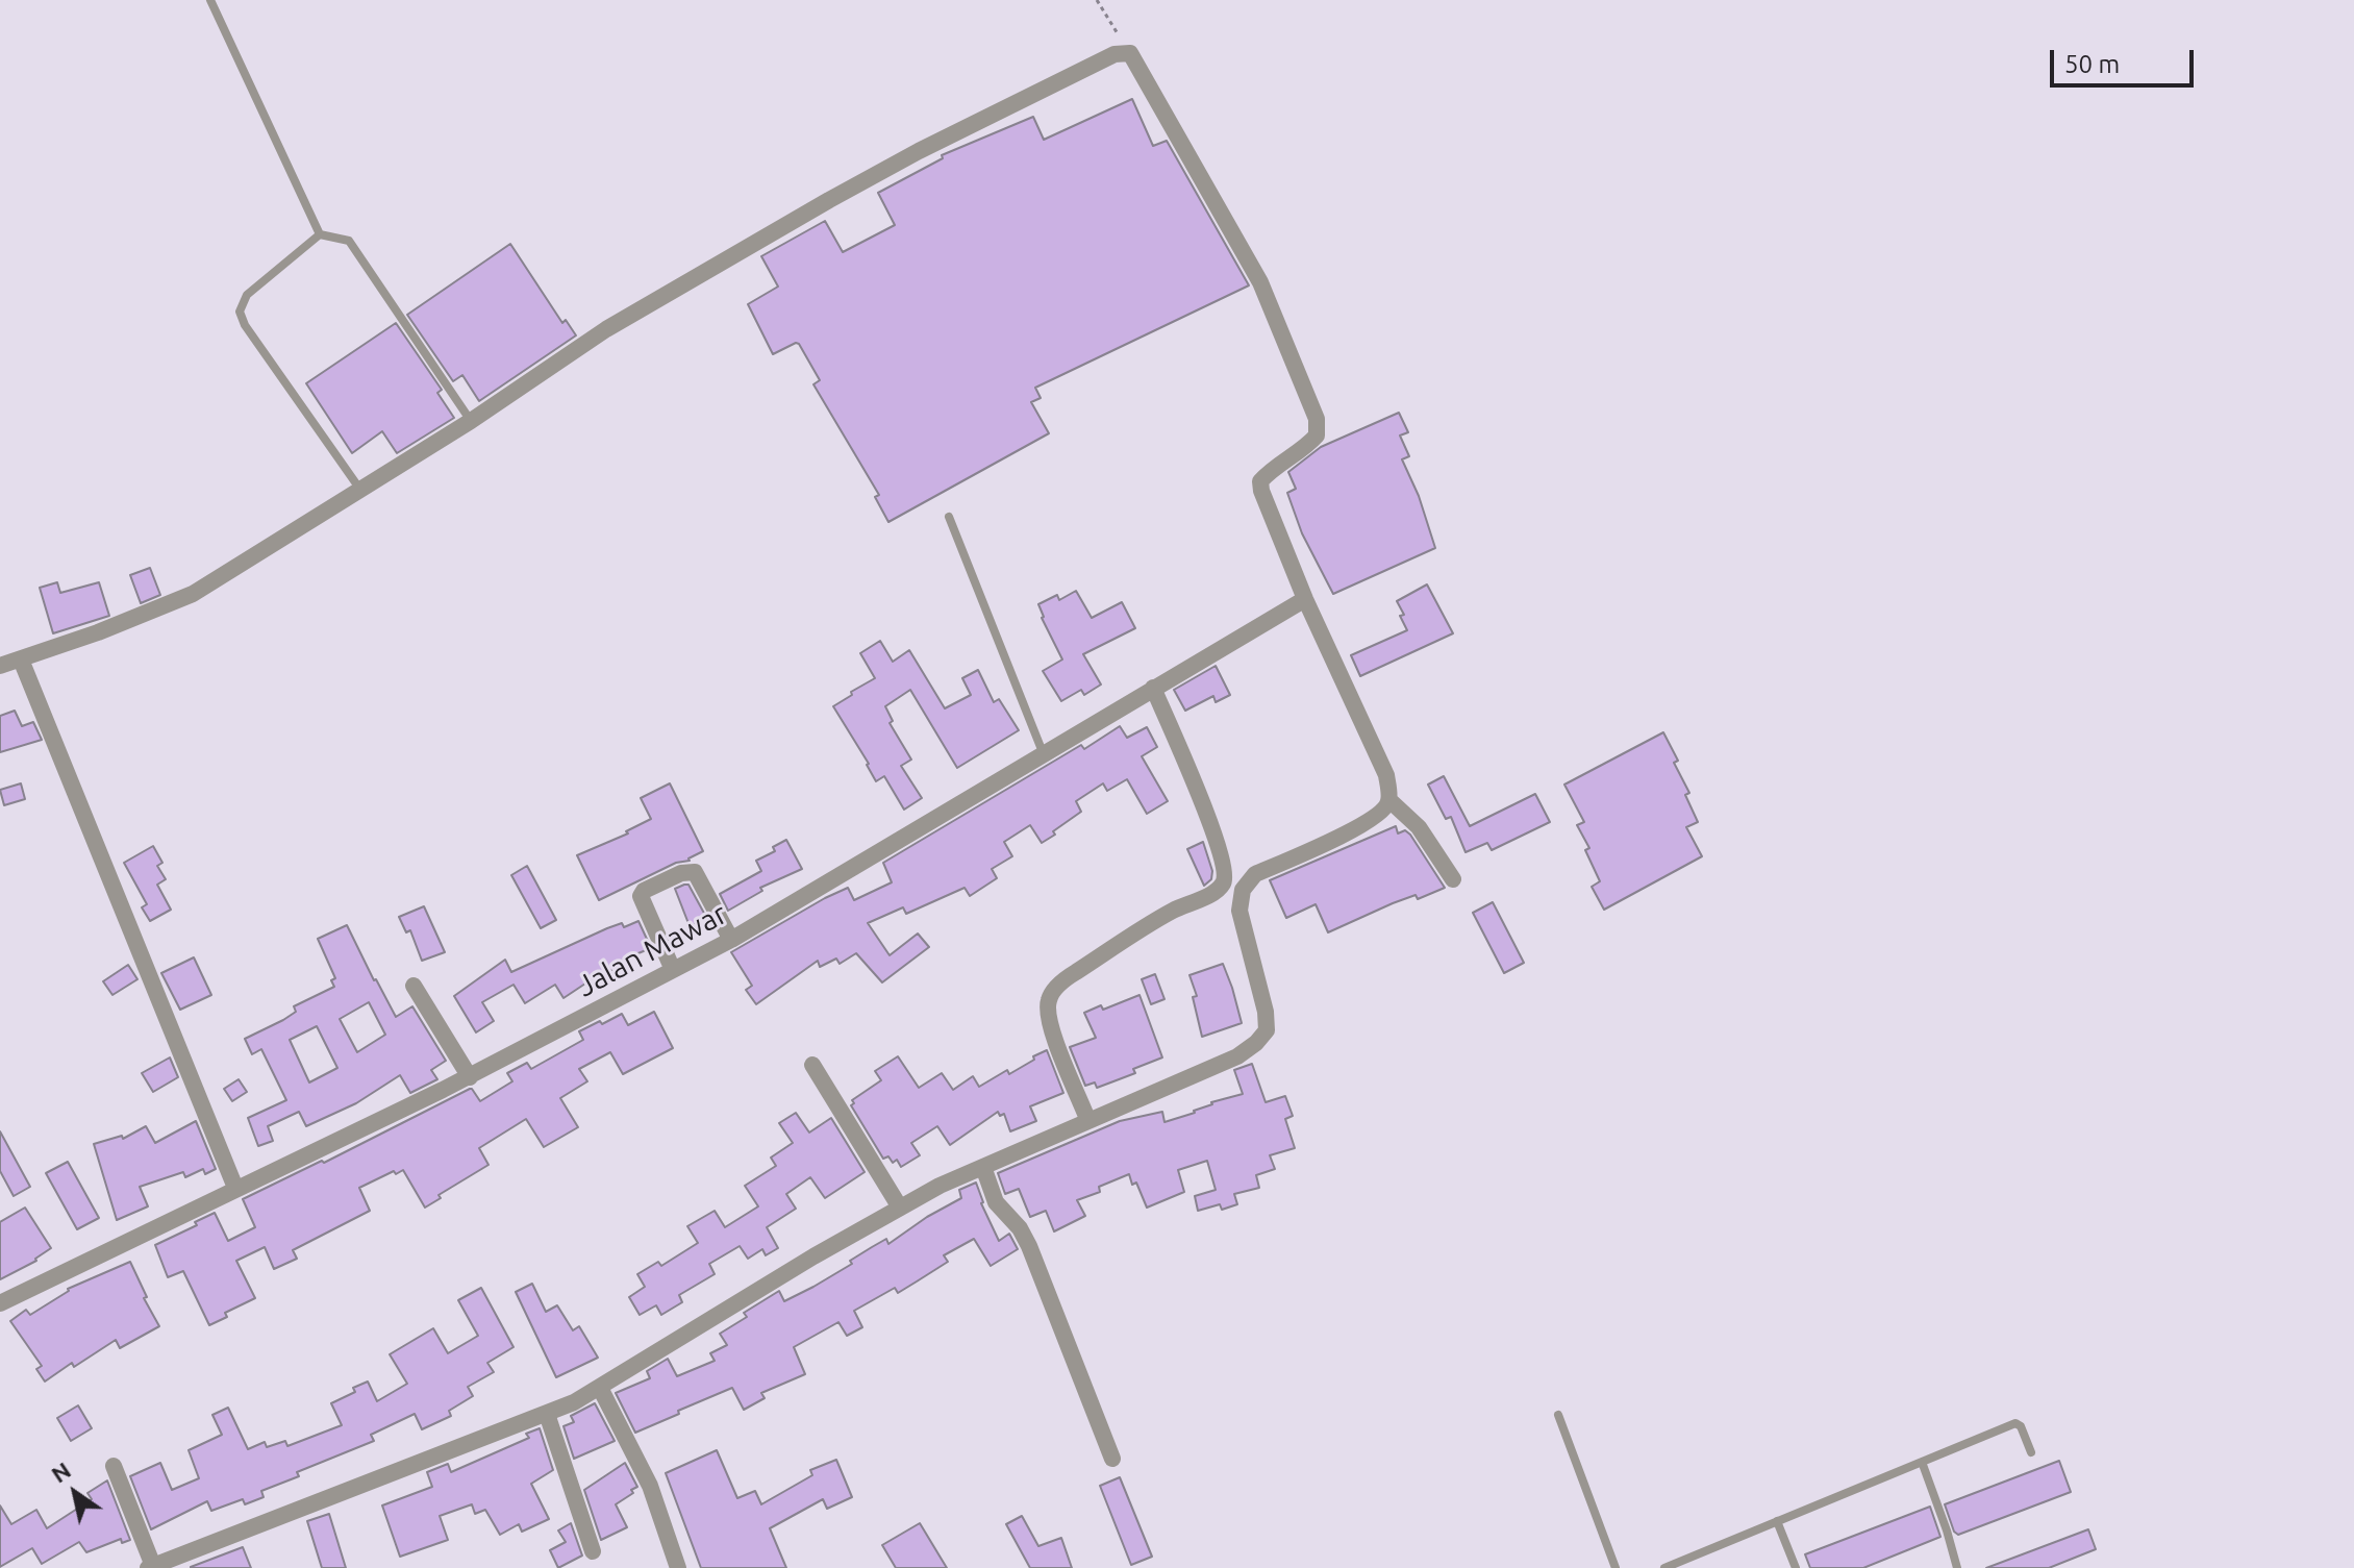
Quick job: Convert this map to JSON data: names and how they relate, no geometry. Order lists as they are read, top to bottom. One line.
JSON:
{"streets":{"street":["Jalan Mawar"]},"scale_bar":"50 m","north":"top left"}
